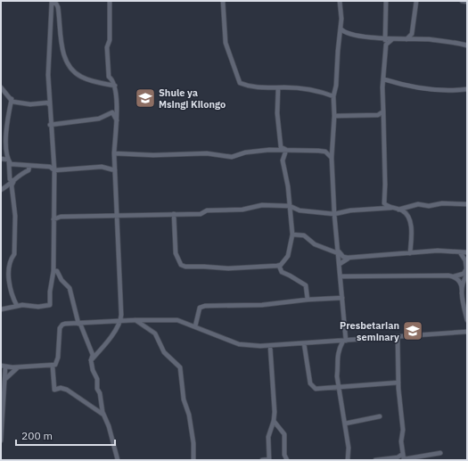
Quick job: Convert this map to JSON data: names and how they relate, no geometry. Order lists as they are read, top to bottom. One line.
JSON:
{"places":{"school or university":["Shule ya Msingi Kilongo","Presbetarian seminary"]},"scale_bar":"200 m"}
